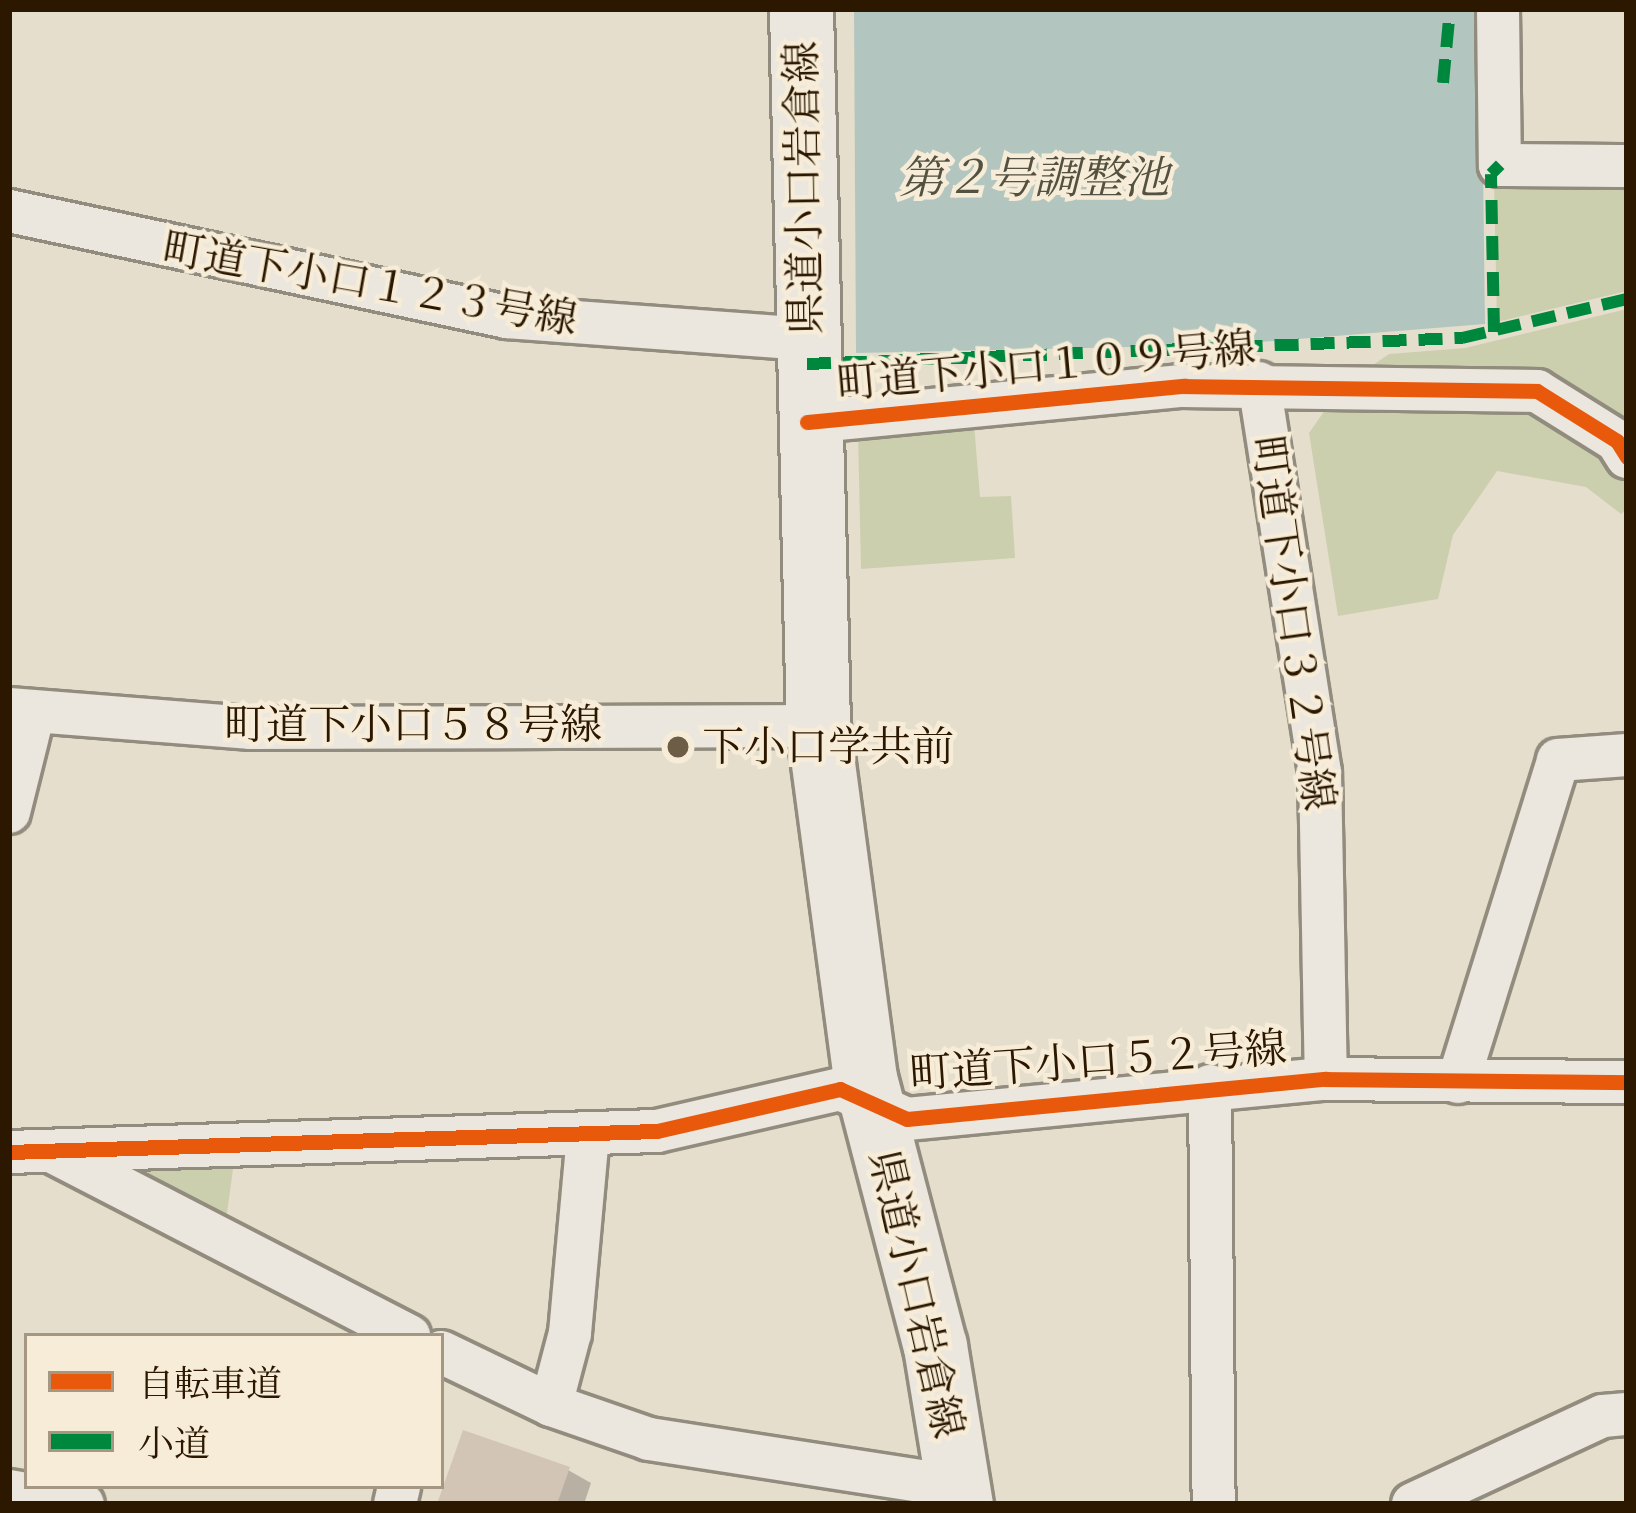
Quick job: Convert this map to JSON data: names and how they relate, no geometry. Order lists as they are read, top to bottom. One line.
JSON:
{"streets":{"main road":["県道小口岩倉線"],"street":["町道下小口１２３号線","町道下小口１０９号線","町道下小口３２号線","町道下小口５８号線","町道下小口５２号線"]},"crossings":[["県道小口岩倉線","町道下小口１２３号線"],["県道小口岩倉線","町道下小口１０９号線"],["県道小口岩倉線","町道下小口５８号線"],["県道小口岩倉線","町道下小口５２号線"],["町道下小口１０９号線","町道下小口３２号線"],["町道下小口３２号線","町道下小口５２号線"]],"water":["第２号調整池"],"places":["下小口学共前"],"legend":["自転車道","小道"]}
